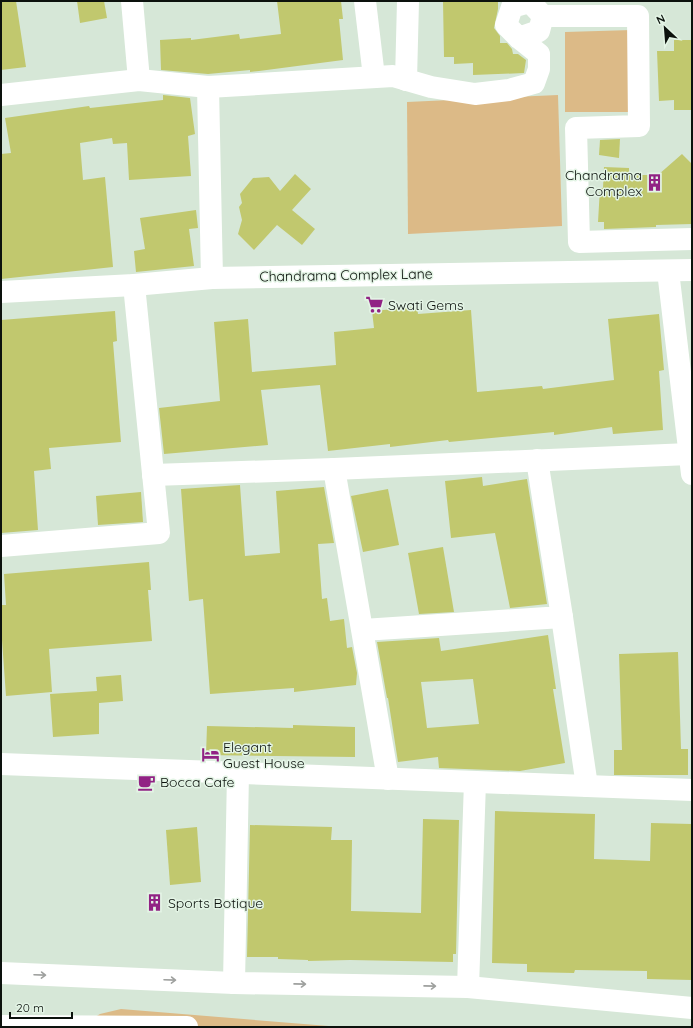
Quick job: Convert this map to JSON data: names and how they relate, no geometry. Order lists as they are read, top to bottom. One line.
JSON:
{"streets":{"street":["Chandrama Complex Lane"]},"places":{"building":["Chandrama Complex","Sports Botique"],"supermarket":["Swati Gems"],"hotel":["Elegant Guest House"],"cafe":["Bocca Cafe"]},"scale_bar":"20 m","north":"top left"}
